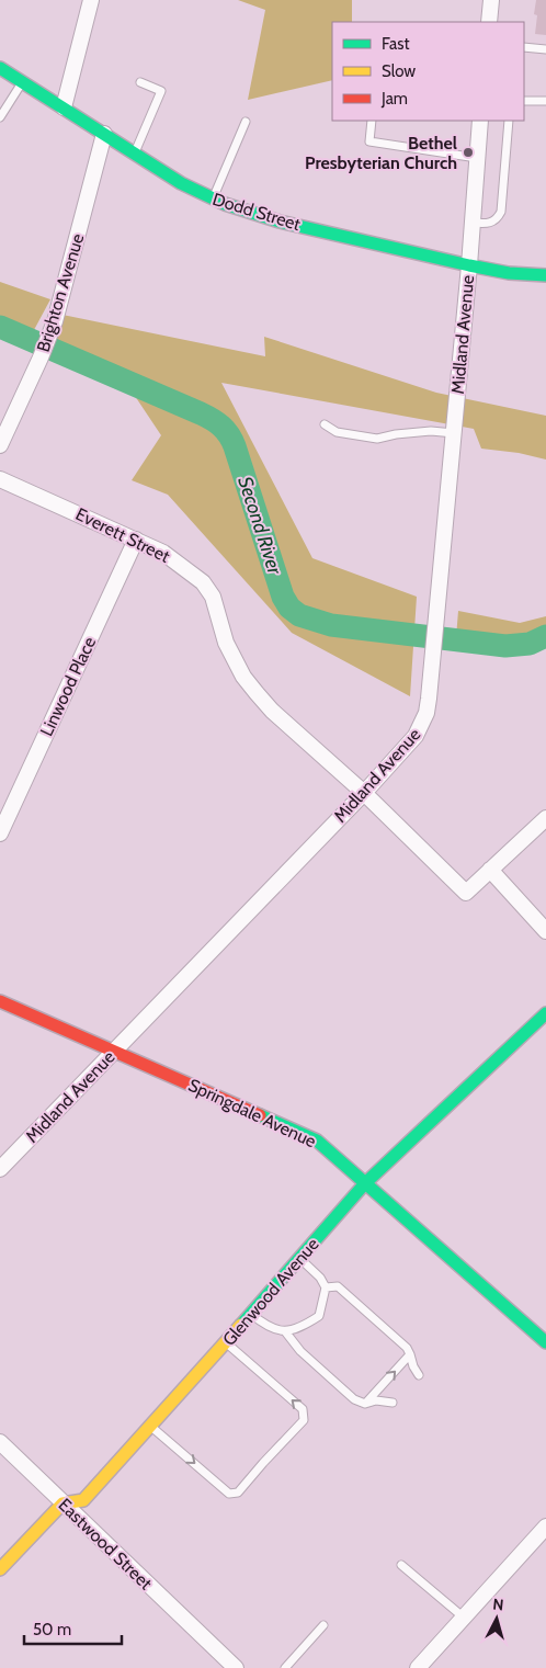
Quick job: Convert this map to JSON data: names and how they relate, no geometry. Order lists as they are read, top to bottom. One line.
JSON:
{"streets":{"street":["Dodd Street","Brighton Avenue","Midland Avenue","Everett Street","Linwood Place","Springdale Avenue","Glenwood Avenue","Eastwood Street"]},"crossings":[["Dodd Street","Brighton Avenue"],["Dodd Street","Midland Avenue"],["Midland Avenue","Everett Street"],["Midland Avenue","Springdale Avenue"],["Everett Street","Linwood Place"],["Springdale Avenue","Glenwood Avenue"],["Glenwood Avenue","Eastwood Street"]],"water":["Second River"],"places":["Bethel Presbyterian Church"],"legend":["Fast","Slow","Jam"],"scale_bar":"50 m","north":"top"}
